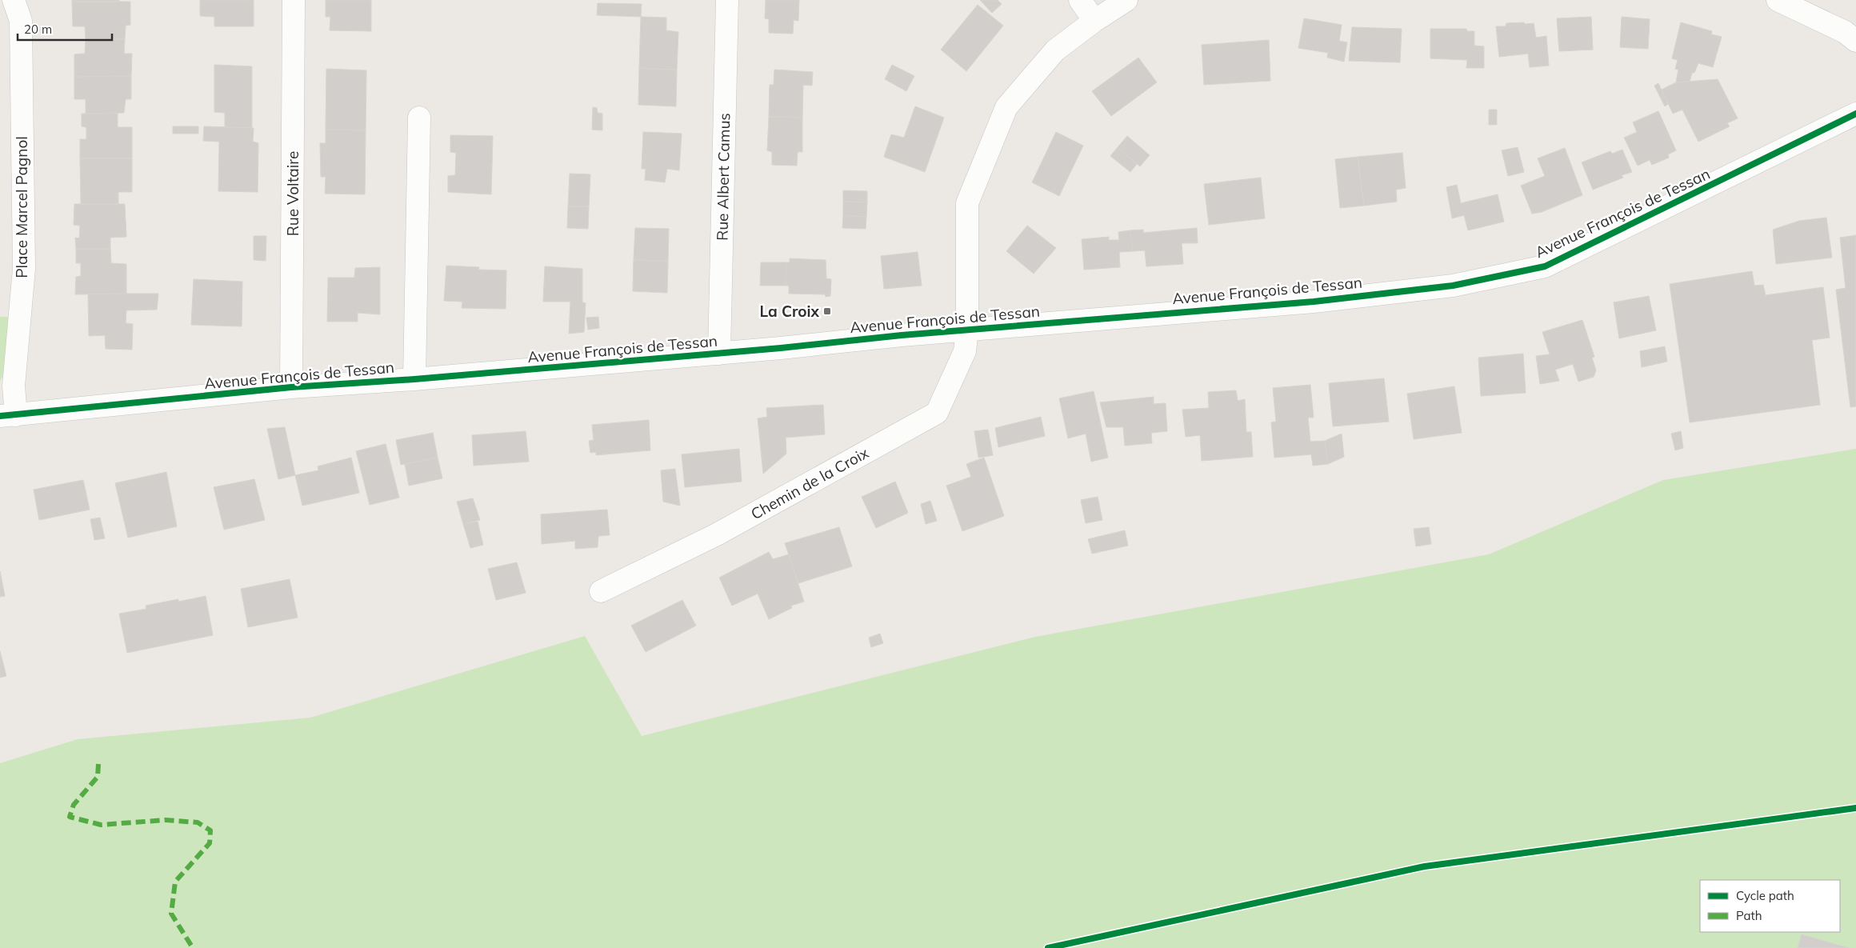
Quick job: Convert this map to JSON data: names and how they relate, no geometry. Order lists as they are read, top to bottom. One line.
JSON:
{"streets":{"street":["Rue Albert Camus","Rue Voltaire","Place Marcel Pagnol","Avenue François de Tessan","Chemin de la Croix"]},"crossings":[["Rue Albert Camus","Avenue François de Tessan"],["Rue Voltaire","Avenue François de Tessan"],["Place Marcel Pagnol","Avenue François de Tessan"],["Avenue François de Tessan","Chemin de la Croix"]],"places":{"transit":["La Croix"]},"legend":["Cycle path","Path"],"scale_bar":"20 m"}
